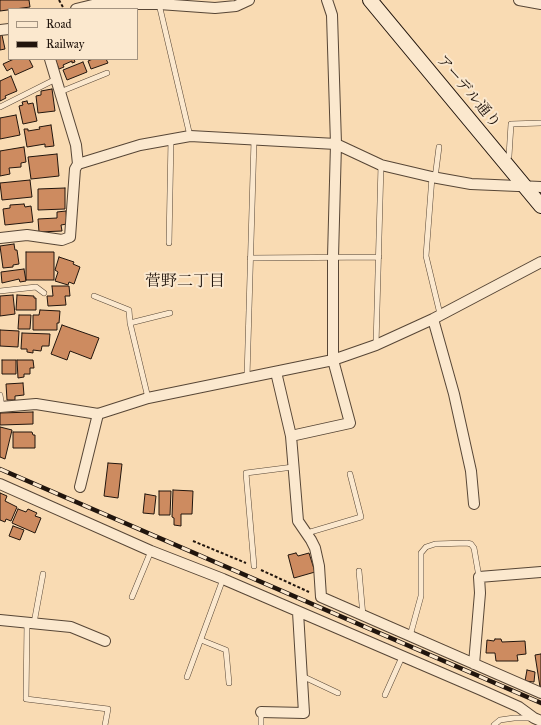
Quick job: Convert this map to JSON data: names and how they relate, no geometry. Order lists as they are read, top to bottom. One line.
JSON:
{"streets":{"street":["アーデル通り"]},"districts":["菅野二丁目"],"legend":["Road","Railway"]}
